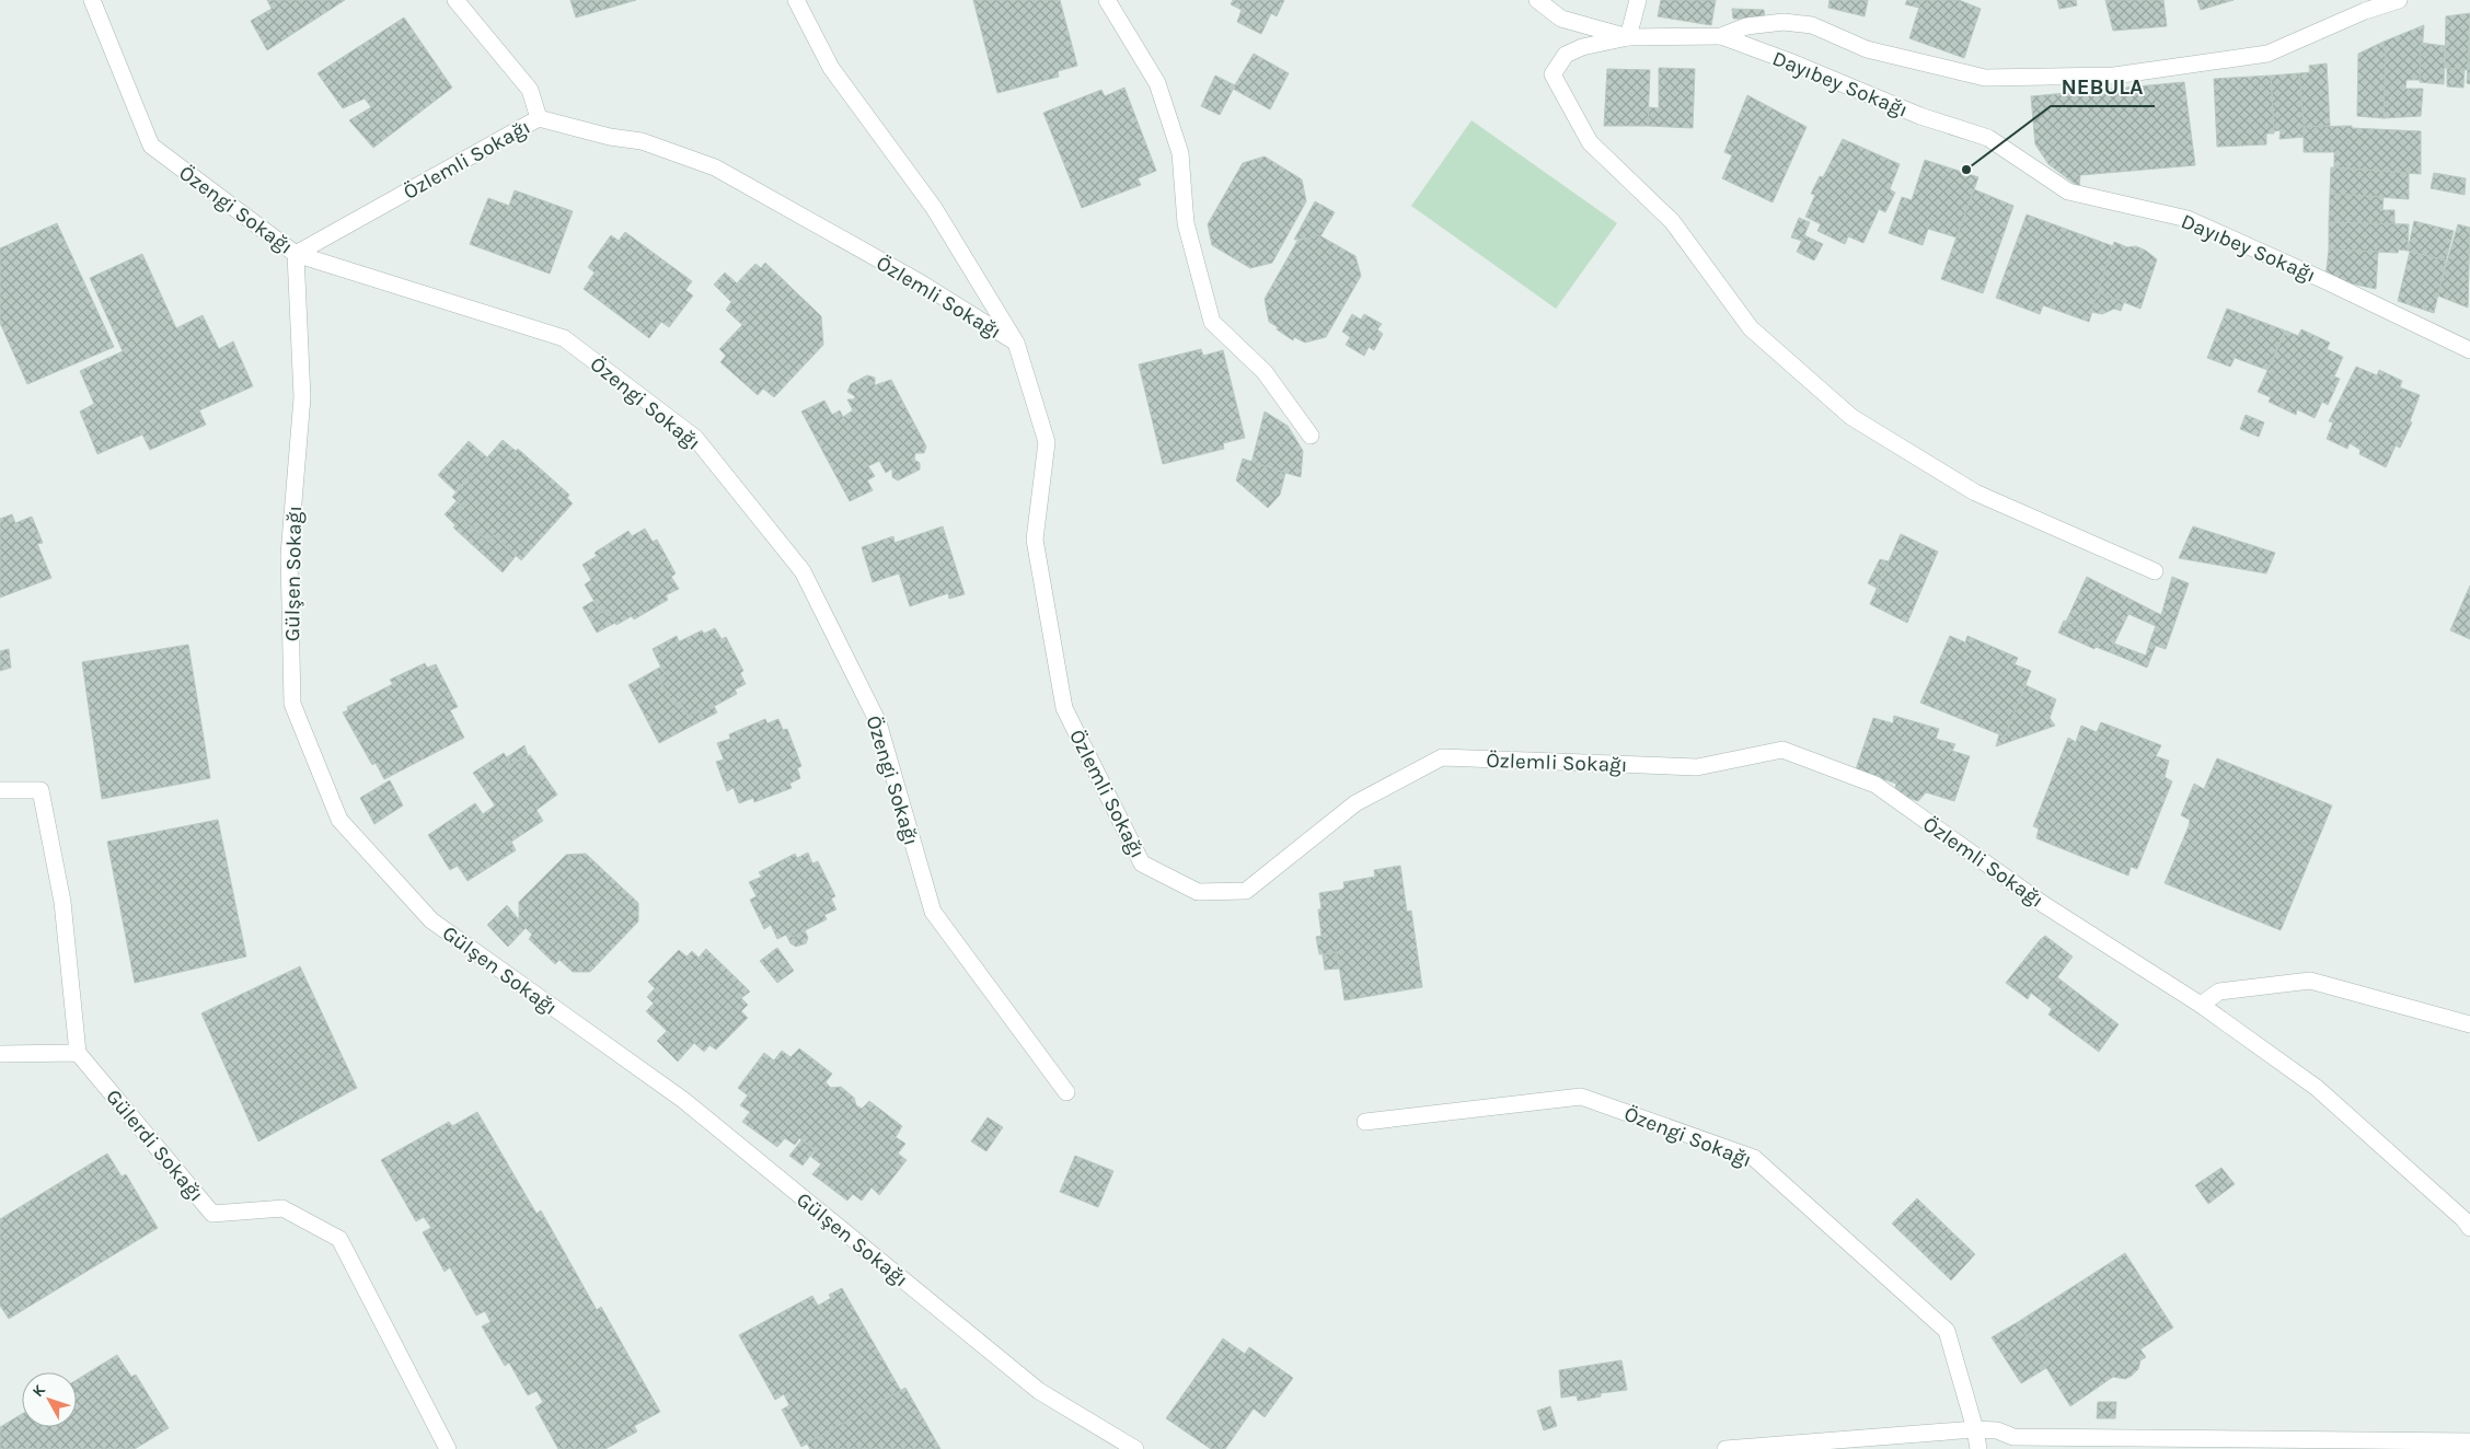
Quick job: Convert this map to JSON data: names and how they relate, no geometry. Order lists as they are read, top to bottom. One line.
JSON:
{"streets":{"street":["Dayıbey Sokağı","Özlemli Sokağı","Özengi Sokağı","Gülşen Sokağı","Gülerdi Sokağı"]},"crossings":[["Özlemli Sokağı","Özengi Sokağı"],["Özlemli Sokağı","Gülşen Sokağı"],["Özengi Sokağı","Gülşen Sokağı"]],"places":["NEBULA"],"north":"top left"}
